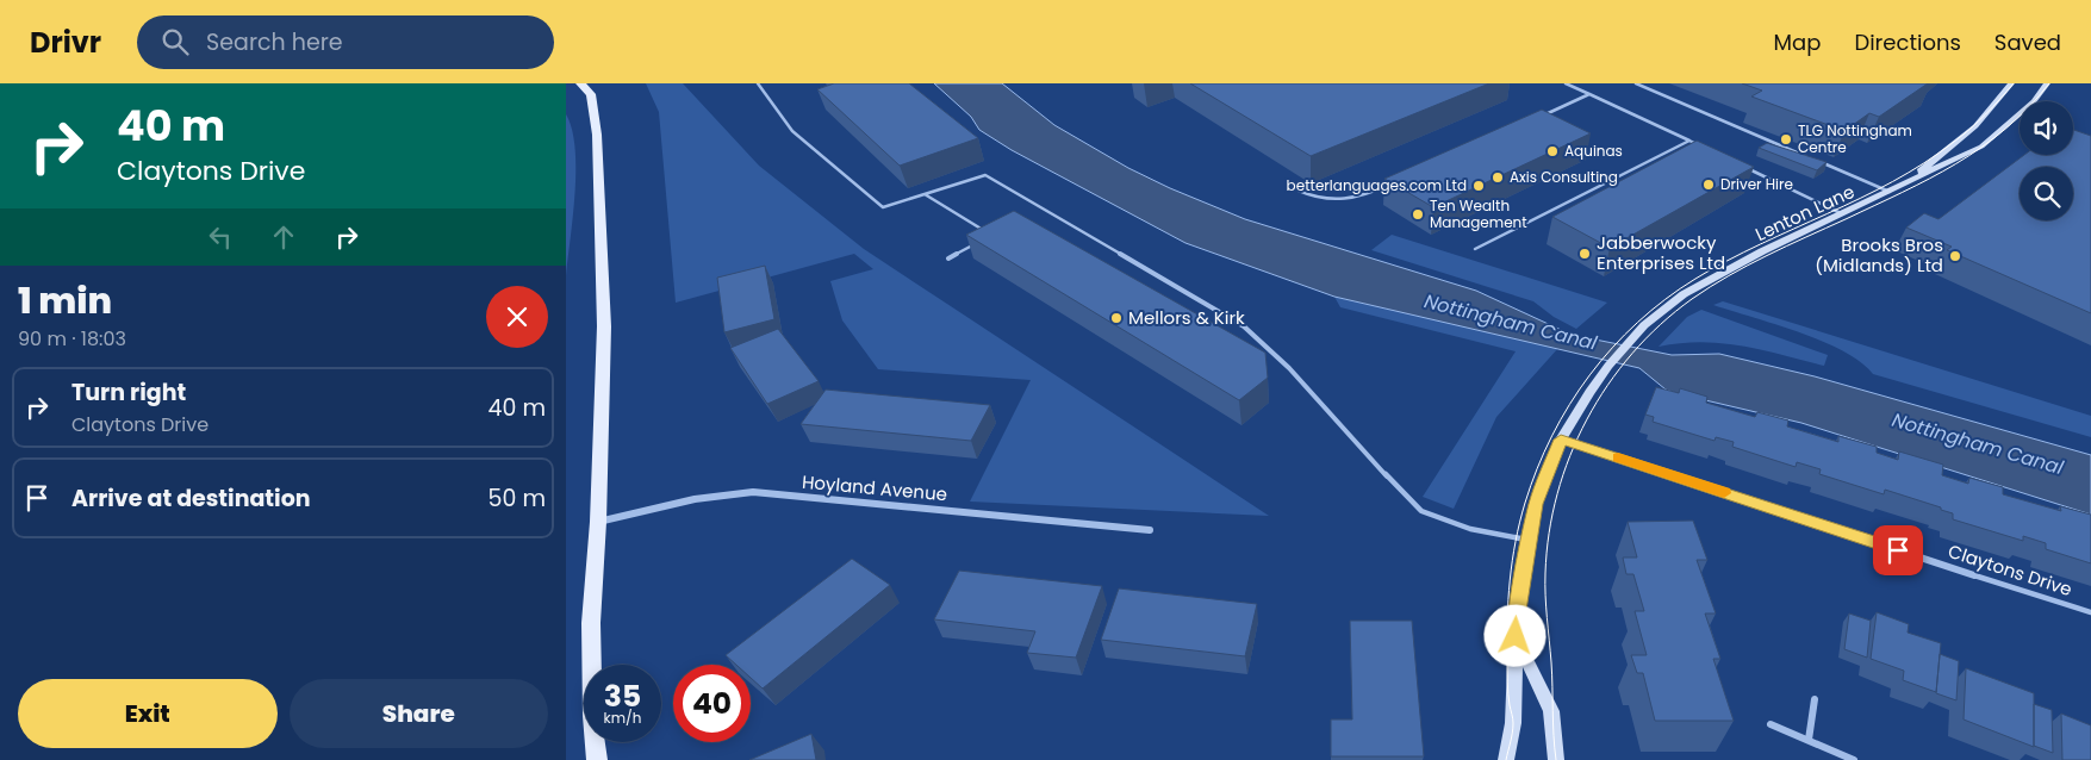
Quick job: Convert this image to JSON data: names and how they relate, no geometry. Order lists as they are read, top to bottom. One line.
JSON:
{"streets":{"street":["Lenton Lane","Hoyland Avenue","Claytons Drive"]},"crossings":[["Lenton Lane","Claytons Drive"]],"water":["Nottingham Canal"],"places":["TLG Nottingham Centre","Aquinas","Axis Consulting","Driver Hire","betterlanguages.com Ltd","Ten Wealth Management","Jabberwocky Enterprises Ltd","Brooks Bros (Midlands) Ltd","Mellors & Kirk"],"page":{"header":"Drivr","search":"Search here","nav":["Map","Directions","Saved"],"turn":["40 m","Claytons Drive"],"heading":["1 min","90 m · 18:03"],"list":[{"name":"Turn right","note":"Claytons Drive","value":"40 m"},{"name":"Arrive at destination","value":"50 m"}],"speed":"35 km/h","limit":"40","buttons":["Exit","Share"]}}
